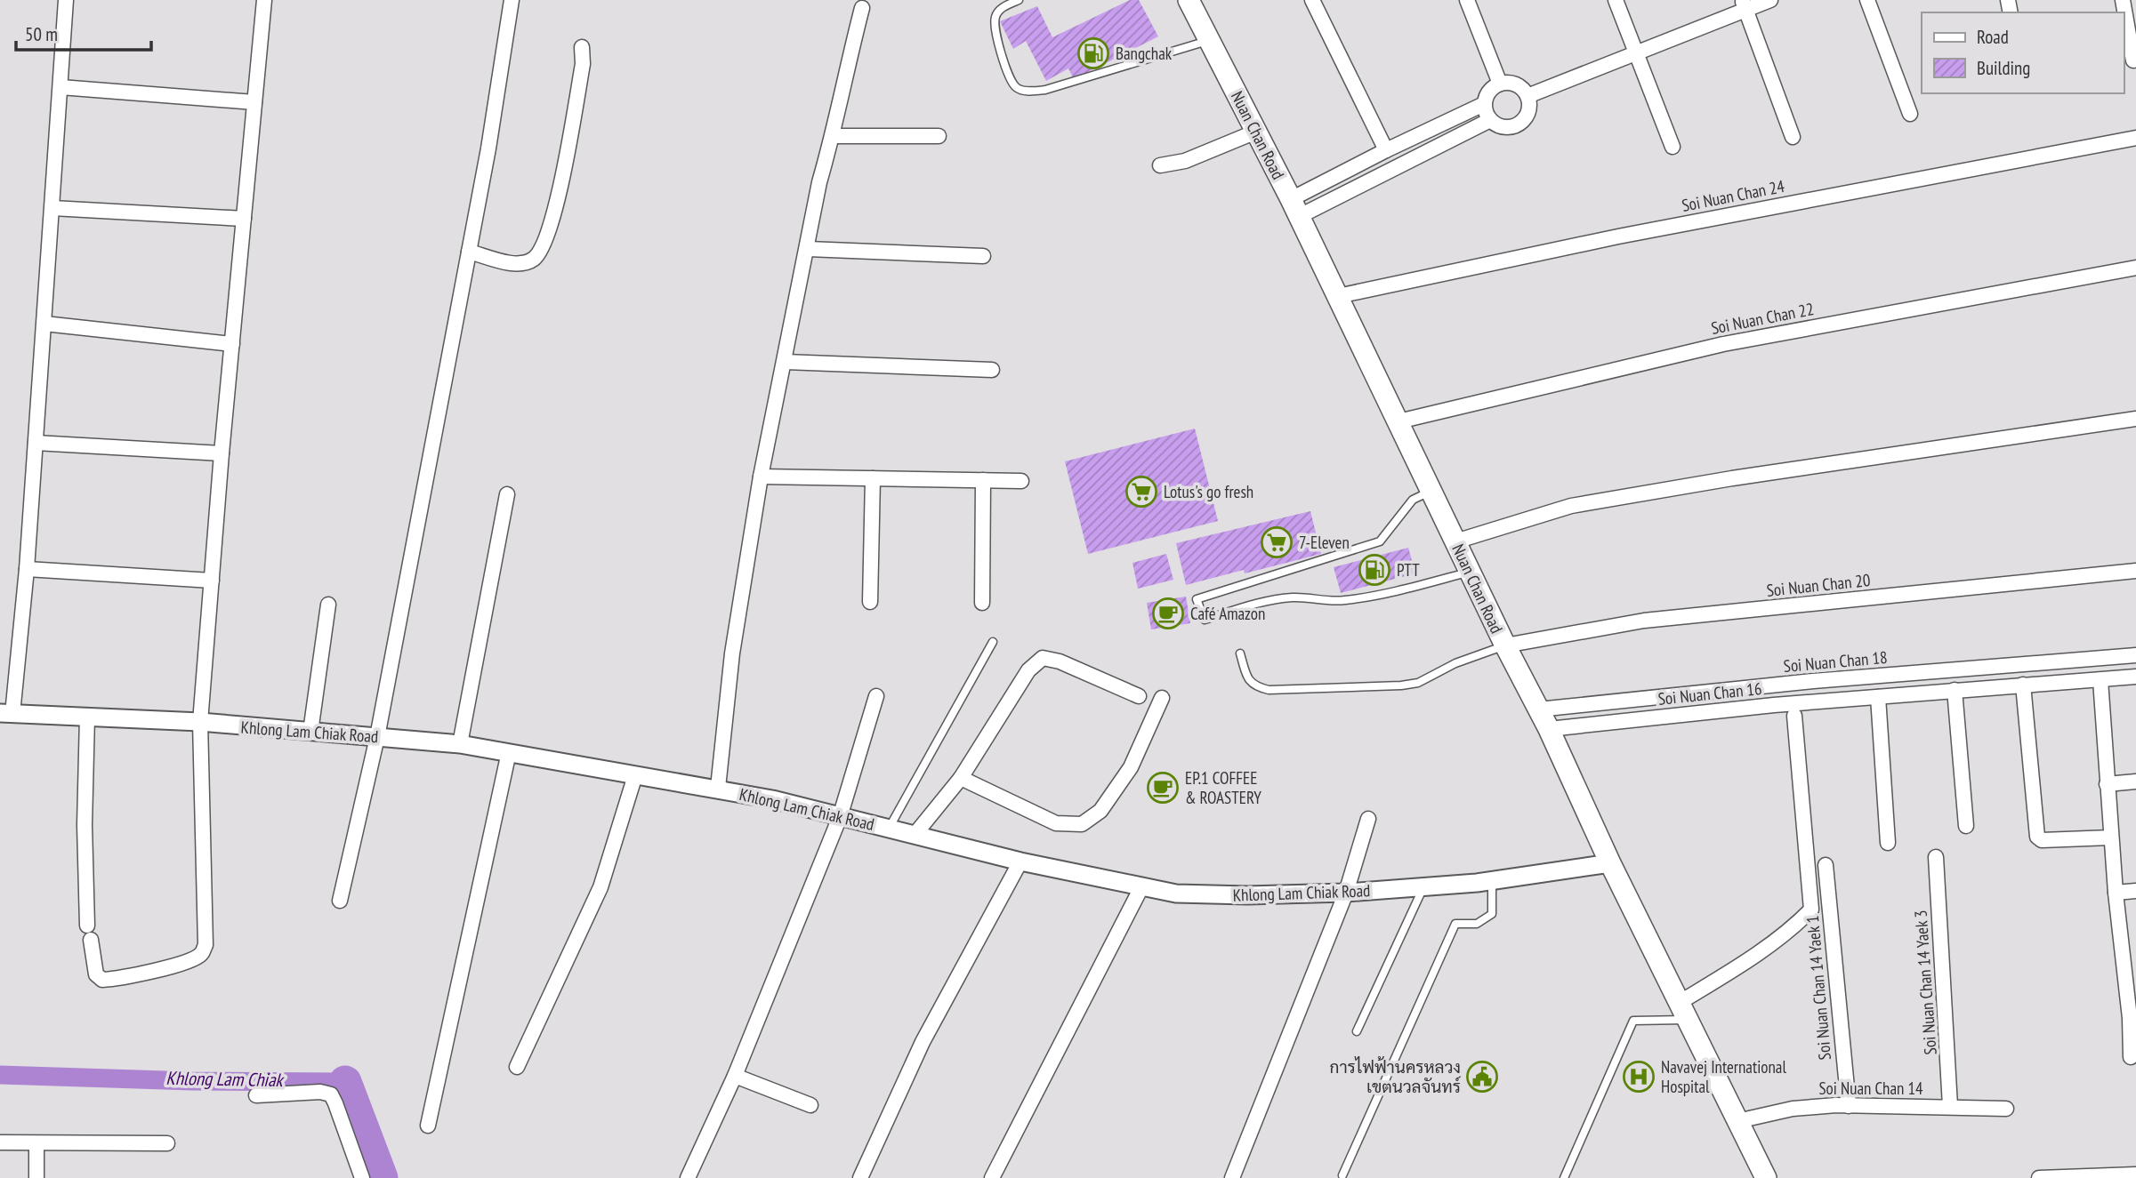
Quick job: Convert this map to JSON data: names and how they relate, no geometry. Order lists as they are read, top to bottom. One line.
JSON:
{"streets":{"main road":["Nuan Chan Road"],"street":["Soi Nuan Chan 24","Soi Nuan Chan 22","Soi Nuan Chan 20","Soi Nuan Chan 18","Soi Nuan Chan 16","Khlong Lam Chiak Road","Soi Nuan Chan 14 Yaek 3","Soi Nuan Chan 14 Yaek 1","Soi Nuan Chan 14"]},"crossings":[["Nuan Chan Road","Soi Nuan Chan 24"],["Nuan Chan Road","Soi Nuan Chan 22"],["Nuan Chan Road","Soi Nuan Chan 20"],["Nuan Chan Road","Soi Nuan Chan 18"],["Nuan Chan Road","Soi Nuan Chan 16"],["Nuan Chan Road","Khlong Lam Chiak Road"],["Nuan Chan Road","Soi Nuan Chan 14"],["Soi Nuan Chan 14 Yaek 3","Soi Nuan Chan 14"],["Soi Nuan Chan 14 Yaek 1","Soi Nuan Chan 14"]],"water":["Khlong Lam Chiak"],"places":{"fuel station":["Bangchak","PTT"],"supermarket":["Lotus's go fresh","7-Eleven"],"cafe":["Café Amazon","EP.1 COFFEE & ROASTERY"],"public building":["การไฟฟ้านครหลวง เขตนวลจันทร์"],"hospital":["Navavej International Hospital"]},"legend":["Road","Building"],"scale_bar":"50 m"}
